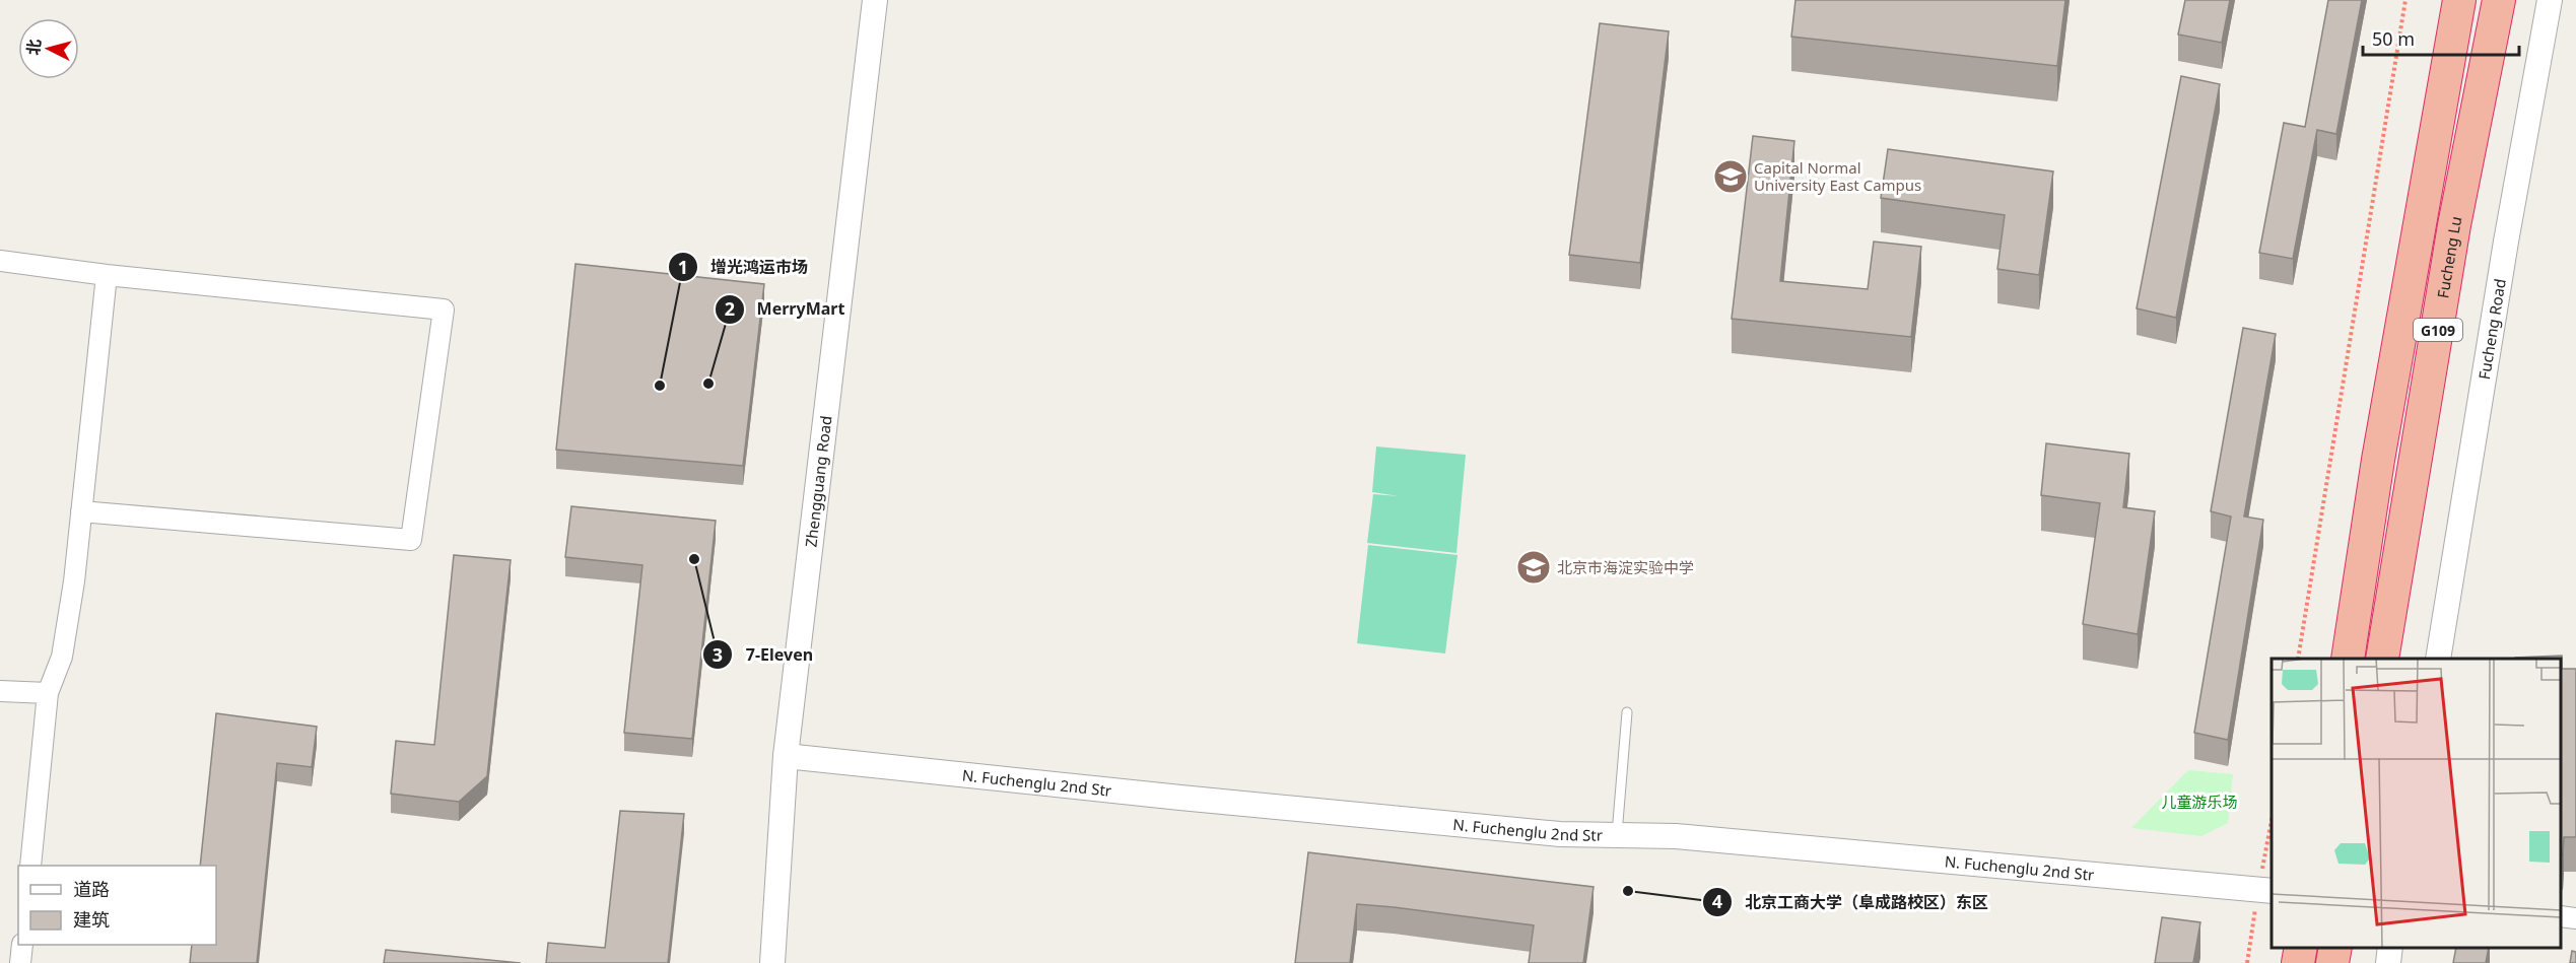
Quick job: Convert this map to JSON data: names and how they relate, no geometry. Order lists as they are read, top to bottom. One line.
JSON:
{"streets":{"highway":["Fucheng Lu","G109"],"street":["Fucheng Road","Zhengguang Road","N. Fuchenglu 2nd Str"]},"crossings":[["Zhengguang Road","N. Fuchenglu 2nd Str"]],"parks":["儿童游乐场"],"places":{"school or university":["Capital Normal University East Campus","北京市海淀实验中学"],"other":["MerryMart","增光鸿运市场","7-Eleven","北京工商大学（阜成路校区）东区"]},"legend":["道路","建筑"],"scale_bar":"50 m","north":"left"}
